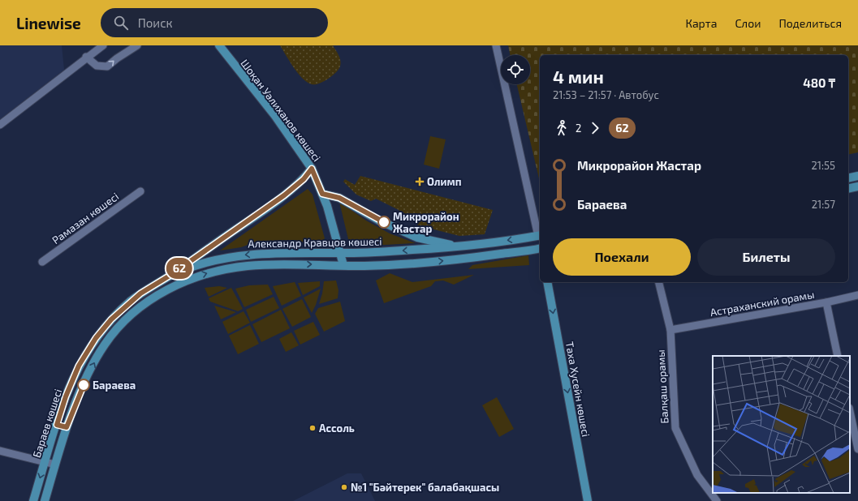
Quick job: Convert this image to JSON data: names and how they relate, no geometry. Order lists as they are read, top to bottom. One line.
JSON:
{"streets":{"main road":["Шоқан Уәлиханов көшесі","Александр Кравцов көшесі","Таха Хусейн көшесі","Бараев көшесі"],"street":["Рамазан көшесі","Астраханский орамы","Балқаш орамы"]},"crossings":[["Шоқан Уәлиханов көшесі","Александр Кравцов көшесі"],["Александр Кравцов көшесі","Бараев көшесі"],["Астраханский орамы","Балқаш орамы"]],"one_way":["Таха Хусейн көшесі"],"places":{"health":["Олимп"],"other":["Микрорайон Жастар","Бараева","Ассоль","№1 \"Бәйтерек\" балабақшасы"]},"lines":["bus line 62"],"page":{"header":"Linewise","search":"Поиск","nav":["Карта","Слои","Поделиться"],"on_map":"62","heading":["4 мин","21:53 – 21:57 · Автобус","480 ₸"],"legs":["2","62"],"list":[{"name":"Микрорайон Жастар","value":"21:55"},{"name":"Бараева","value":"21:57"}],"buttons":["Поехали","Билеты"]}}
